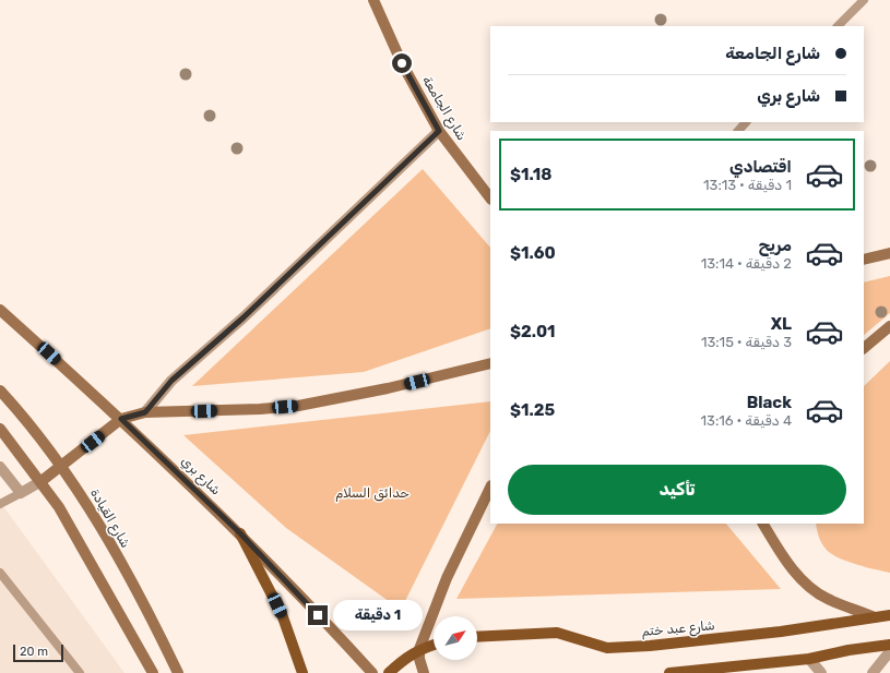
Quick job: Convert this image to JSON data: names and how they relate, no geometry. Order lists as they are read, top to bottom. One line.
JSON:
{"streets":{"main road":["شارع الجامعة","شارع بري","شارع القيادة","شارع عبد ختم"]},"parks":["حدائق السلام"],"scale_bar":"20 m","north":"top right","page":{"banner":["شارع الجامعة","شارع بري"],"list":[{"name":"اقتصادي","note":"1 دقيقة · 13:13","value":"$1.18"},{"name":"مريح","note":"2 دقيقة · 13:14","value":"$1.60"},{"name":"XL","note":"3 دقيقة · 13:15","value":"$2.01"},{"name":"Black","note":"4 دقيقة · 13:16","value":"$1.25"}],"buttons":"تأكيد","bubble":"1 دقيقة","scale":"20 m"}}
